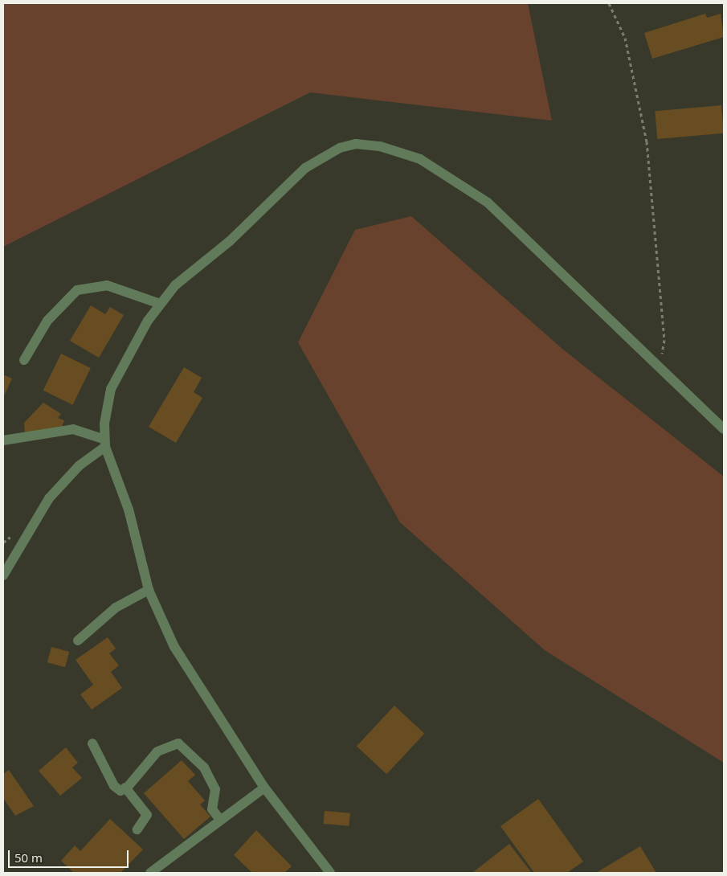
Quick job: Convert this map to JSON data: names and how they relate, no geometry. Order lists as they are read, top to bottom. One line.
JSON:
{"scale_bar":"50 m"}
